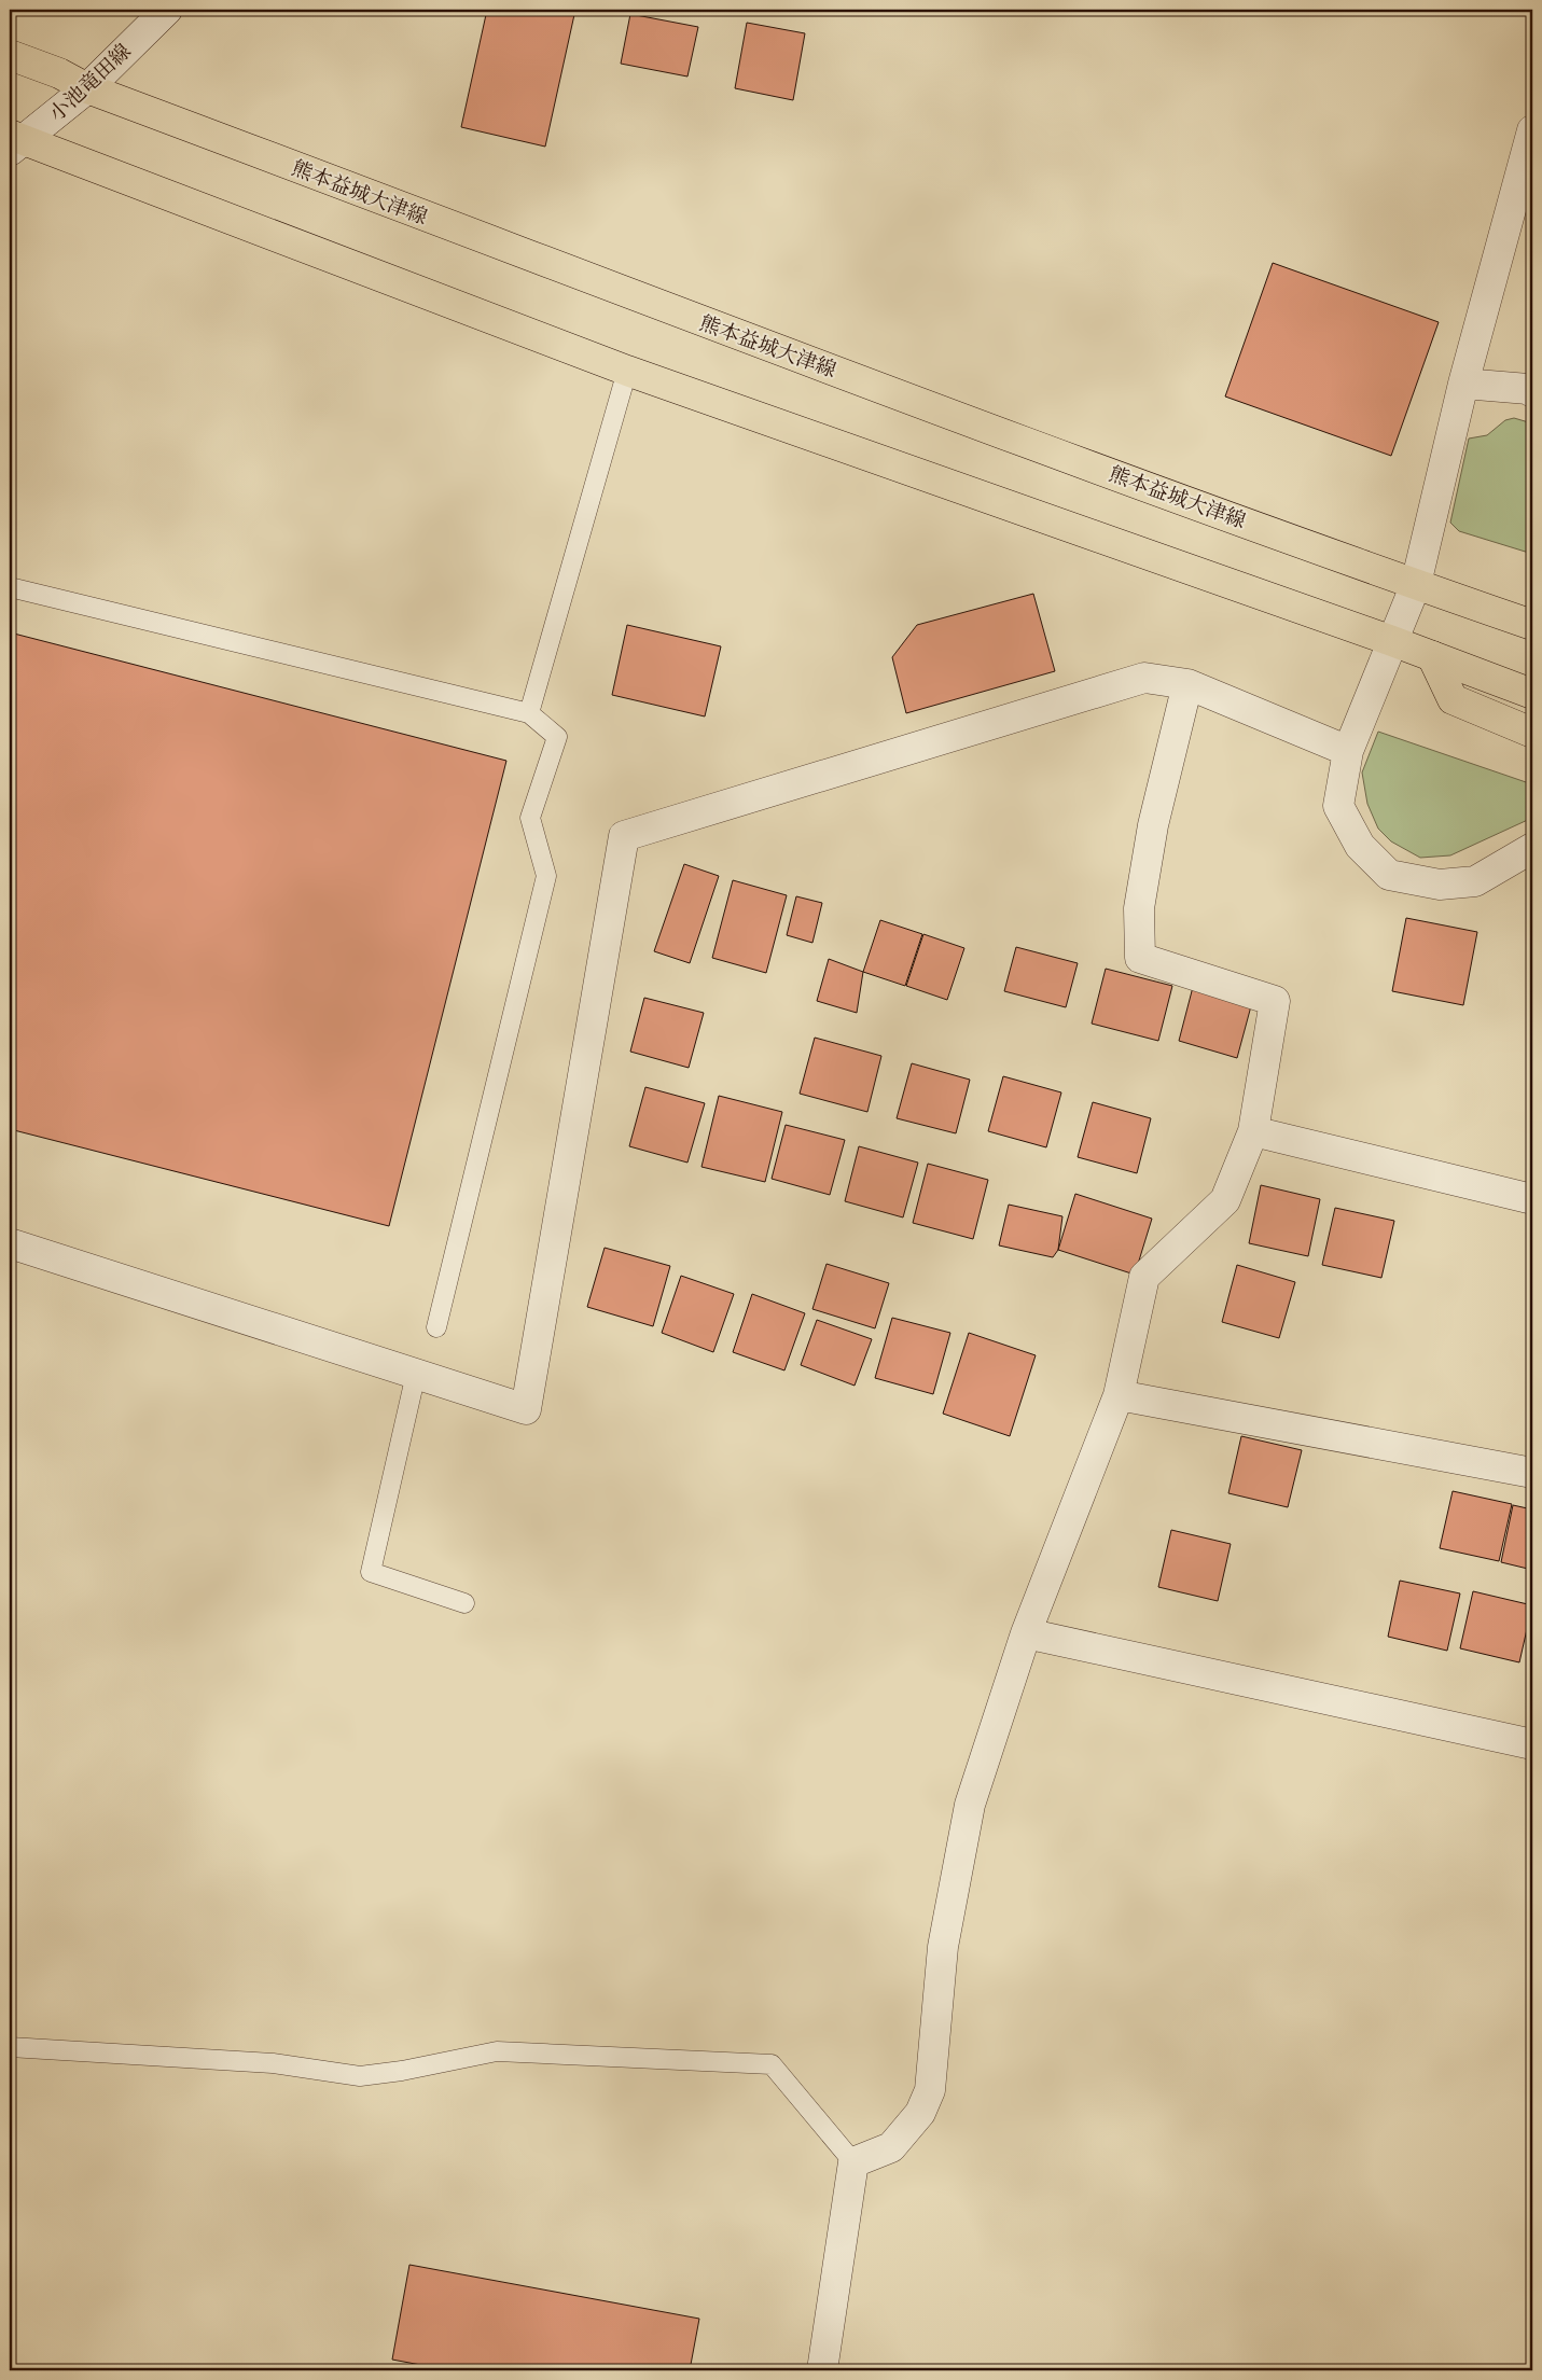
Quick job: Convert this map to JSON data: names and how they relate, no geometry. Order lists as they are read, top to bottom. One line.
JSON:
{"streets":{"main road":["熊本益城大津線"],"street":["小池竜田線"]},"crossings":[["小池竜田線","熊本益城大津線"]]}
